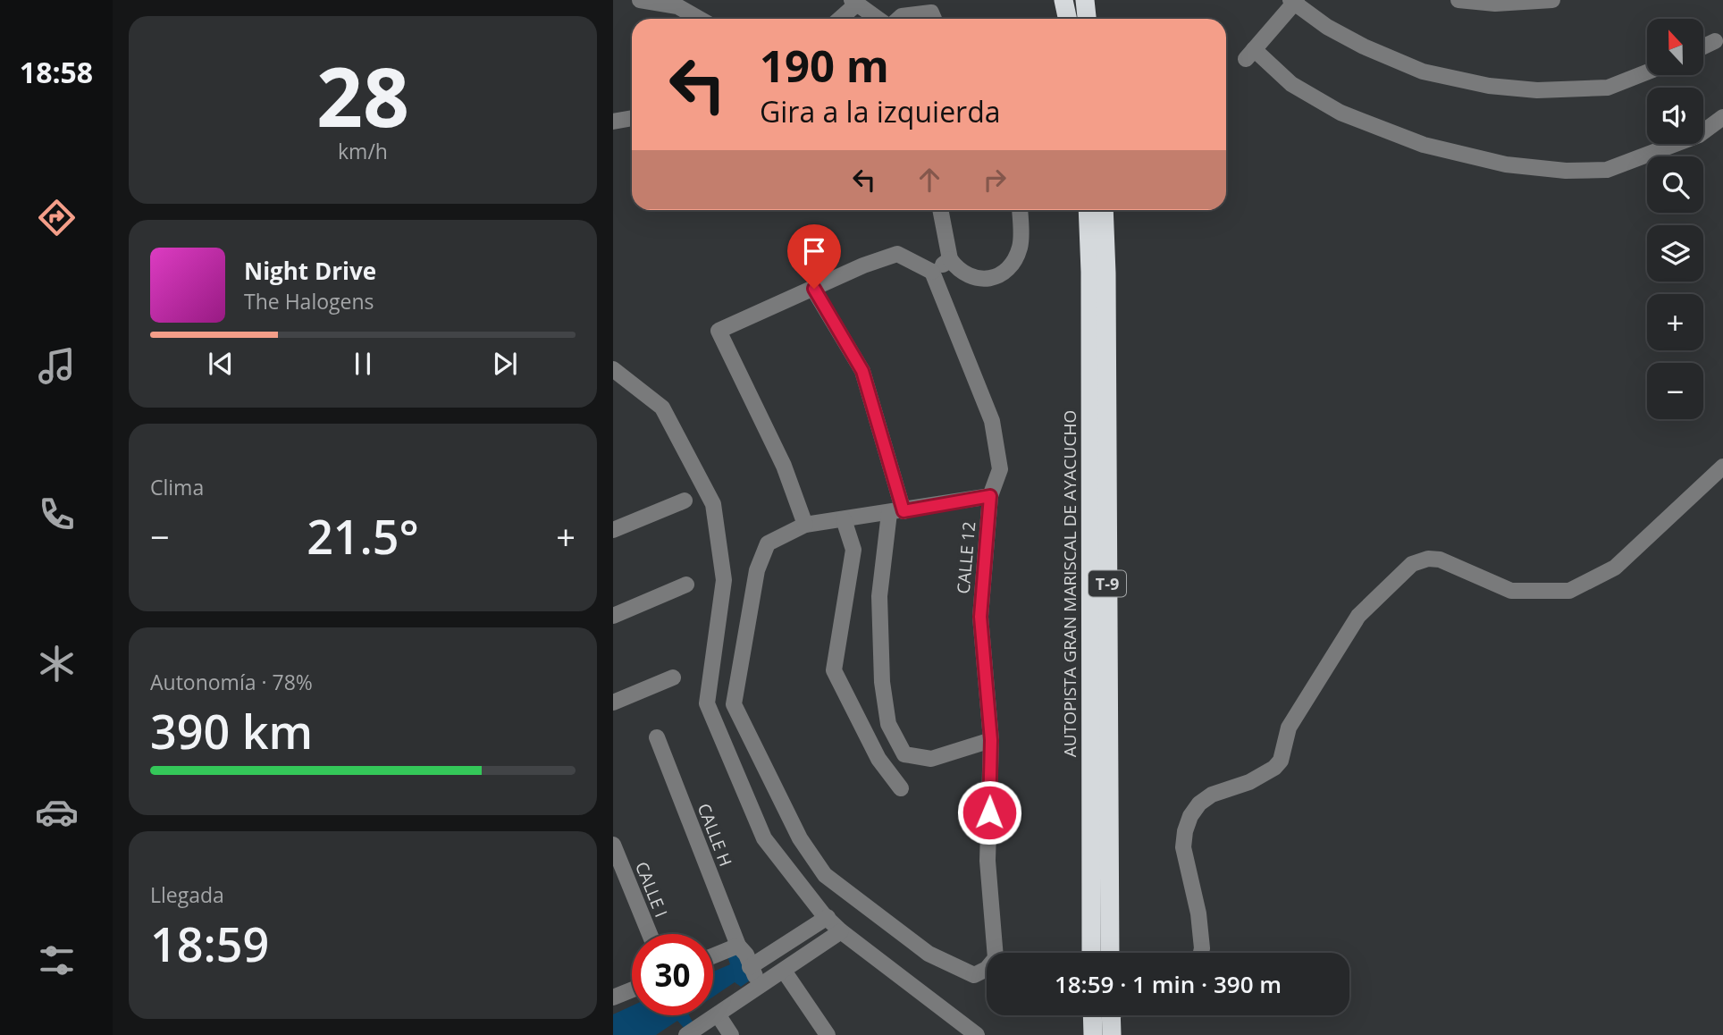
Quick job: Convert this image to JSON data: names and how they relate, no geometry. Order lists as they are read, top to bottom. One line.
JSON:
{"streets":{"highway":["AUTOPISTA GRAN MARISCAL DE AYACUCHO","T-9"],"street":["CALLE 12","CALLE H","CALLE I"]},"north":"top","page":{"tabs":"18:58","tile":[["28","km/h"],"Clima",["Autonomía · 78%","390 km"],["Llegada","18:59"]],"map_buttons":["+","−"],"turn":["190 m","Gira a la izquierda"],"song":["Night Drive","The Halogens"],"heat":["−","21.5°","+"],"limit":"30","trip":"18:59 · 1 min · 390 m"}}
